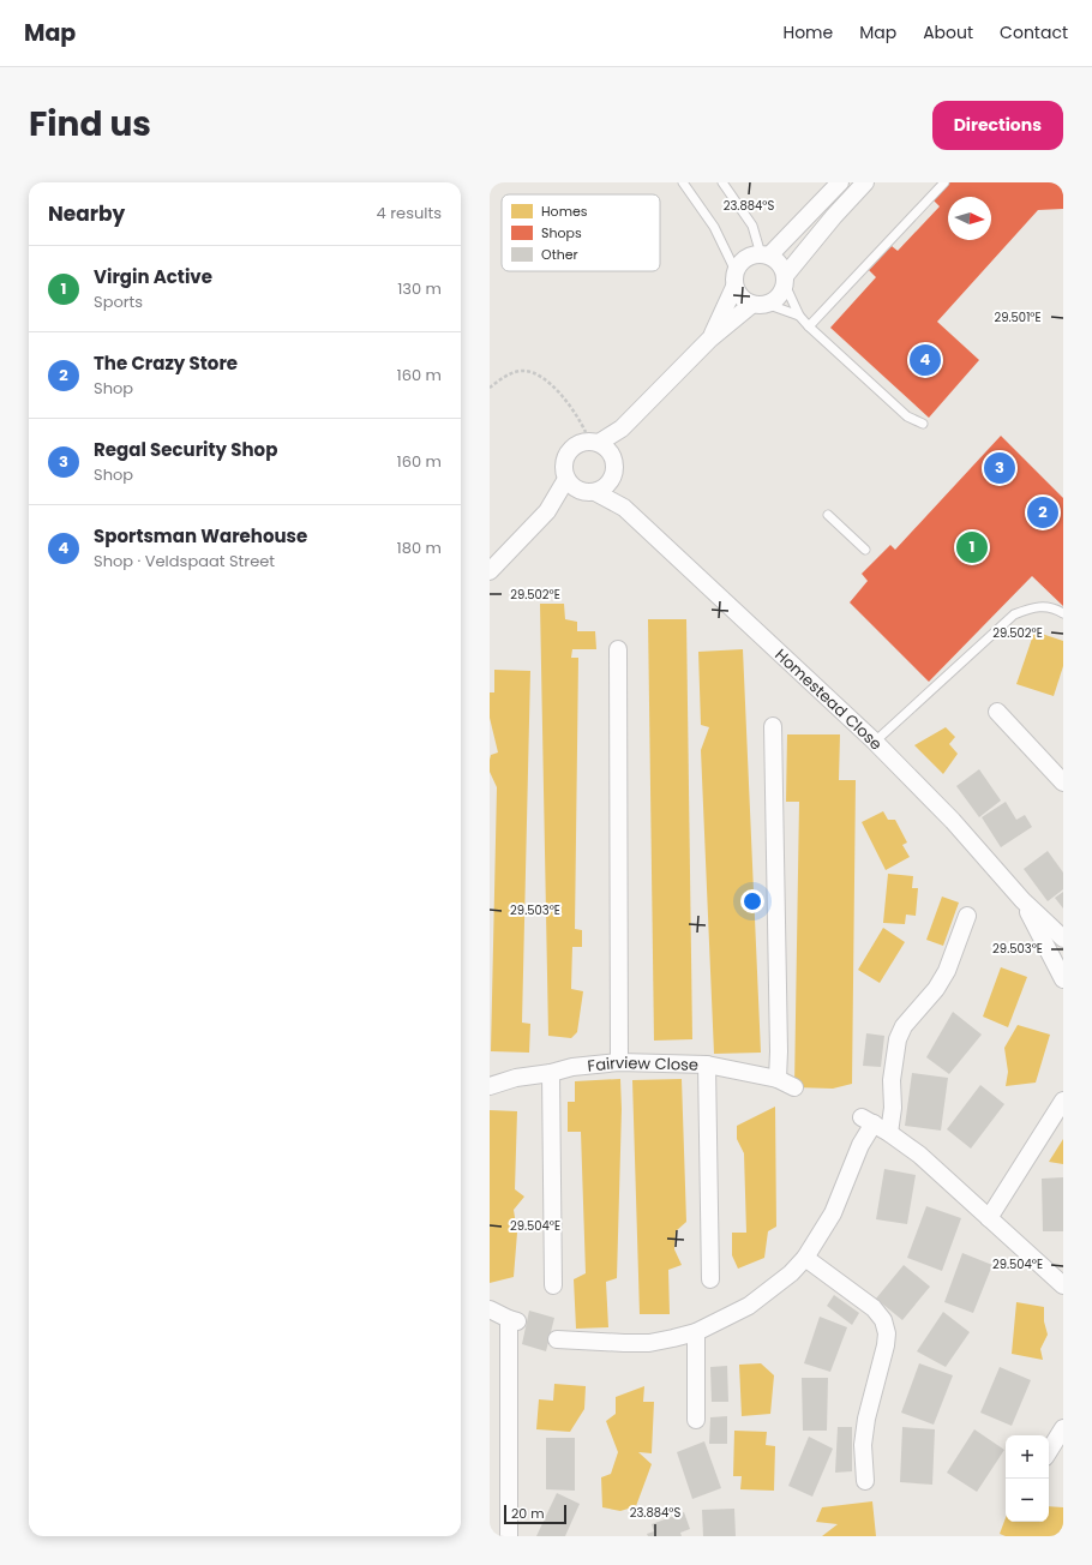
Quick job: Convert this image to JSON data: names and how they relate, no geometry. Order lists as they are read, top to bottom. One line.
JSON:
{"streets":{"street":["Homestead Close","Fairview Close"]},"legend":["Homes","Shops","Other"],"scale_bar":"20 m","north":"right","page":{"header":"Map","nav":["Home","Map","About","Contact"],"title":"Find us","buttons":"Directions","heading":["Nearby","4 results"],"list":[{"mark":"1","name":"Virgin Active","note":"Sports","value":"130 m"},{"mark":"2","name":"The Crazy Store","note":"Shop","value":"160 m"},{"mark":"3","name":"Regal Security Shop","note":"Shop","value":"160 m"},{"mark":"4","name":"Sportsman Warehouse","note":"Shop · Veldspaat Street","value":"180 m"}],"pins":["4","3","2","1"],"map_buttons":["+","−"],"scale":"20 m"},"coordinates":["23.884°S","29.501°E","29.502°E","29.503°E","29.504°E"]}
